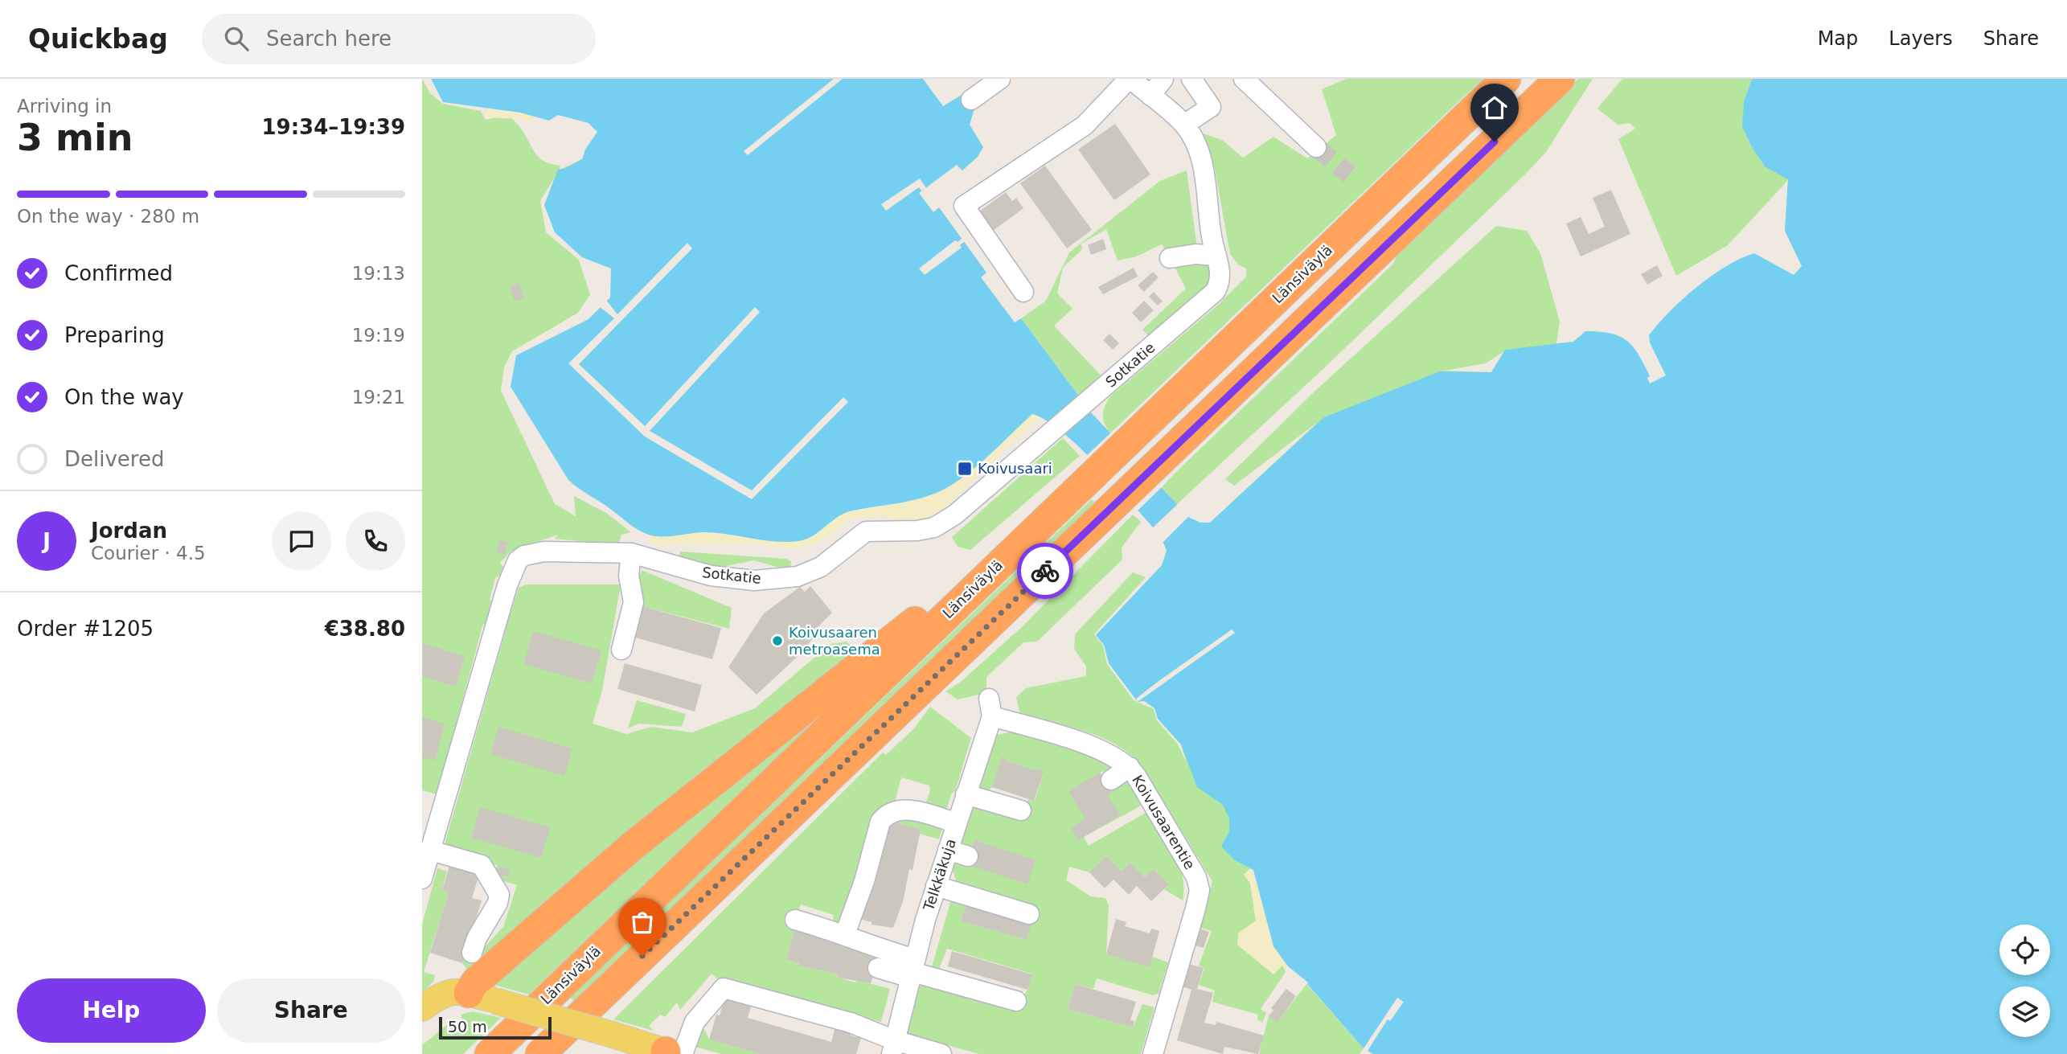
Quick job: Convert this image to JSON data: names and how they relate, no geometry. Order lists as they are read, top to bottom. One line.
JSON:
{"streets":{"highway":["Länsiväylä"],"street":["Sotkatie","Koivusaarentie","Telkkäkuja"]},"crossings":[["Koivusaarentie","Telkkäkuja"]],"places":{"transit":["Koivusaari"],"other":["Koivusaaren metroasema"]},"scale_bar":"50 m","page":{"header":"Quickbag","search":"Search here","nav":["Map","Layers","Share"],"heading":["3 min","Arriving in","19:34–19:39"],"panel":["Jordan","Courier · 4.5","Order #1205","€38.80"],"bar":"On the way · 280 m","list":[["Confirmed","19:13"],["Preparing","19:19"],["On the way","19:21"],"Delivered"],"round":"J","buttons":["Help","Share"],"scale":"50 m"}}
